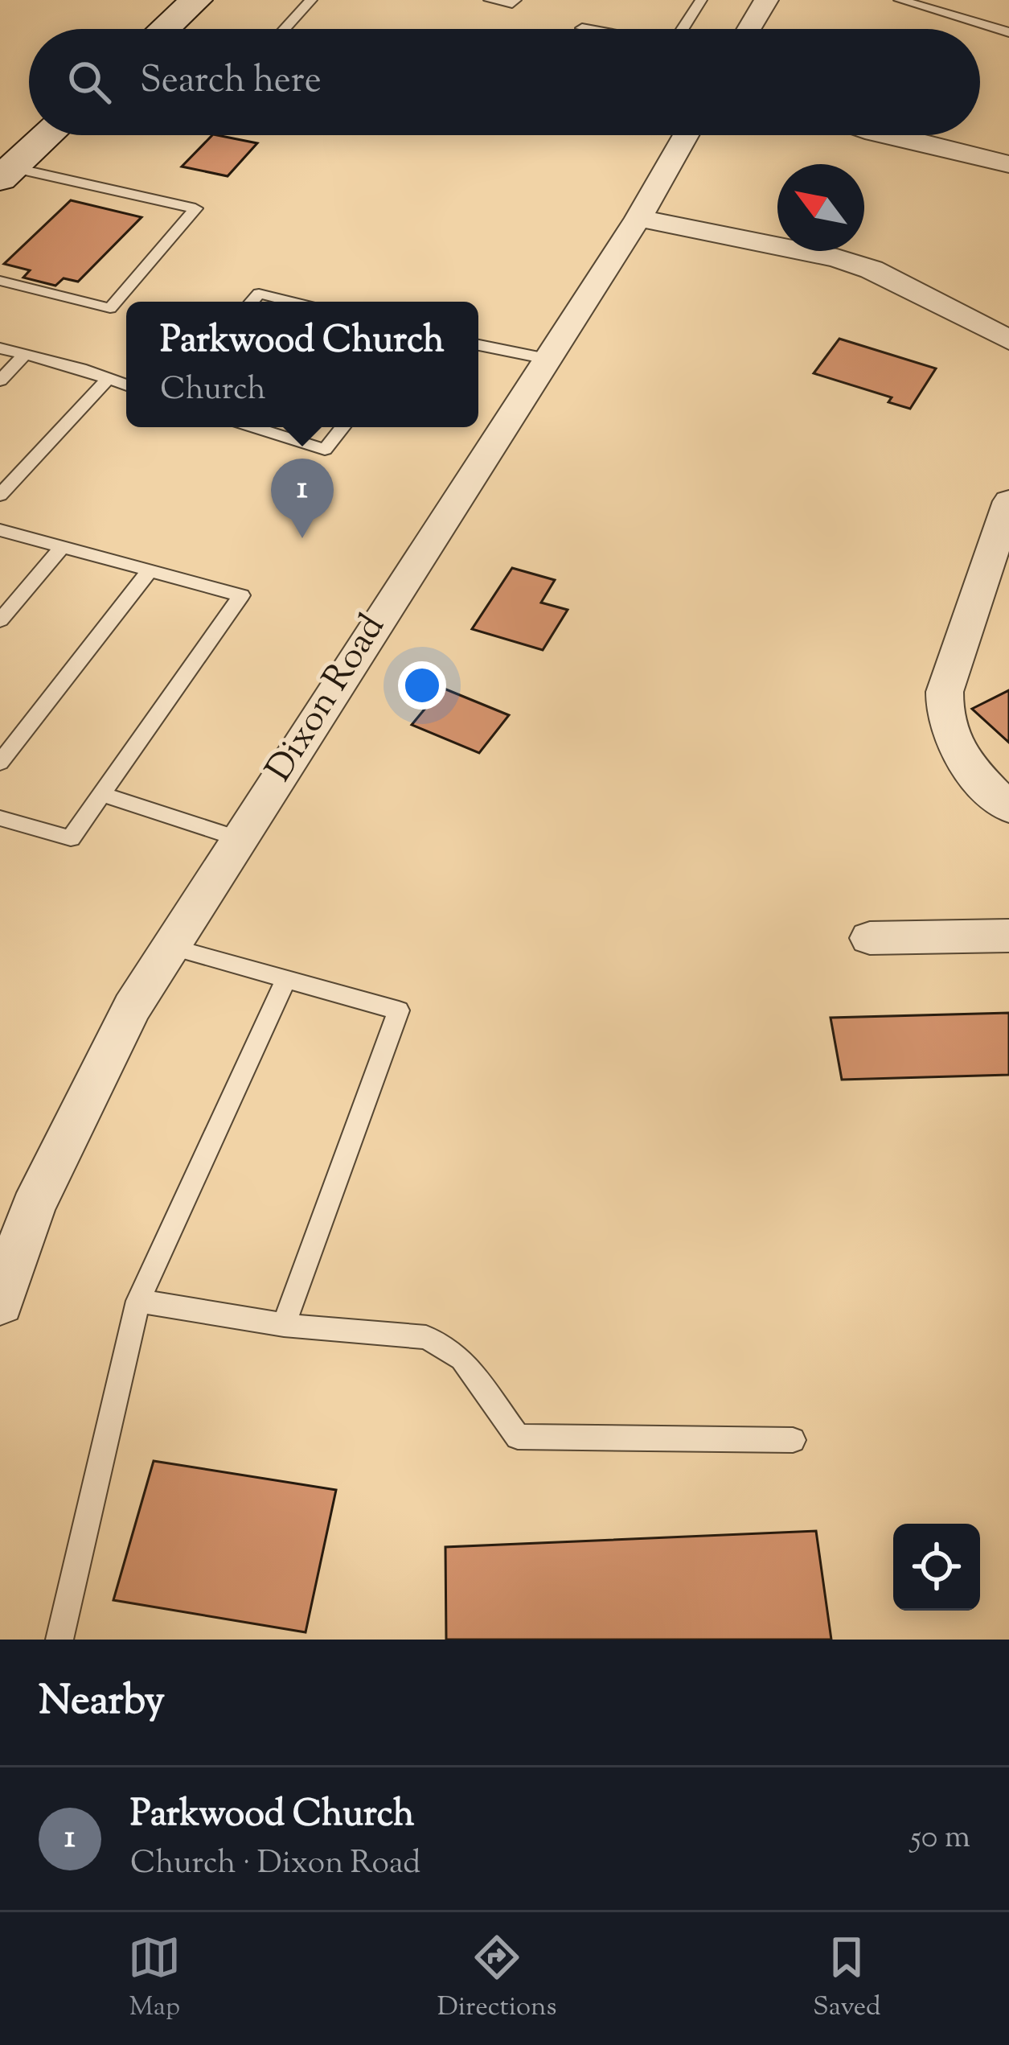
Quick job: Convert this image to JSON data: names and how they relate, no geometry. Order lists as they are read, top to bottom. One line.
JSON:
{"streets":{"street":["Dixon Road"]},"north":"top left","page":{"search":"Search here","popup":["Parkwood Church","Church"],"pins":"1","heading":"Nearby","list":[{"mark":"1","name":"Parkwood Church","note":"Church · Dixon Road","value":"50 m"}],"nav":["Map","Directions","Saved"]}}
